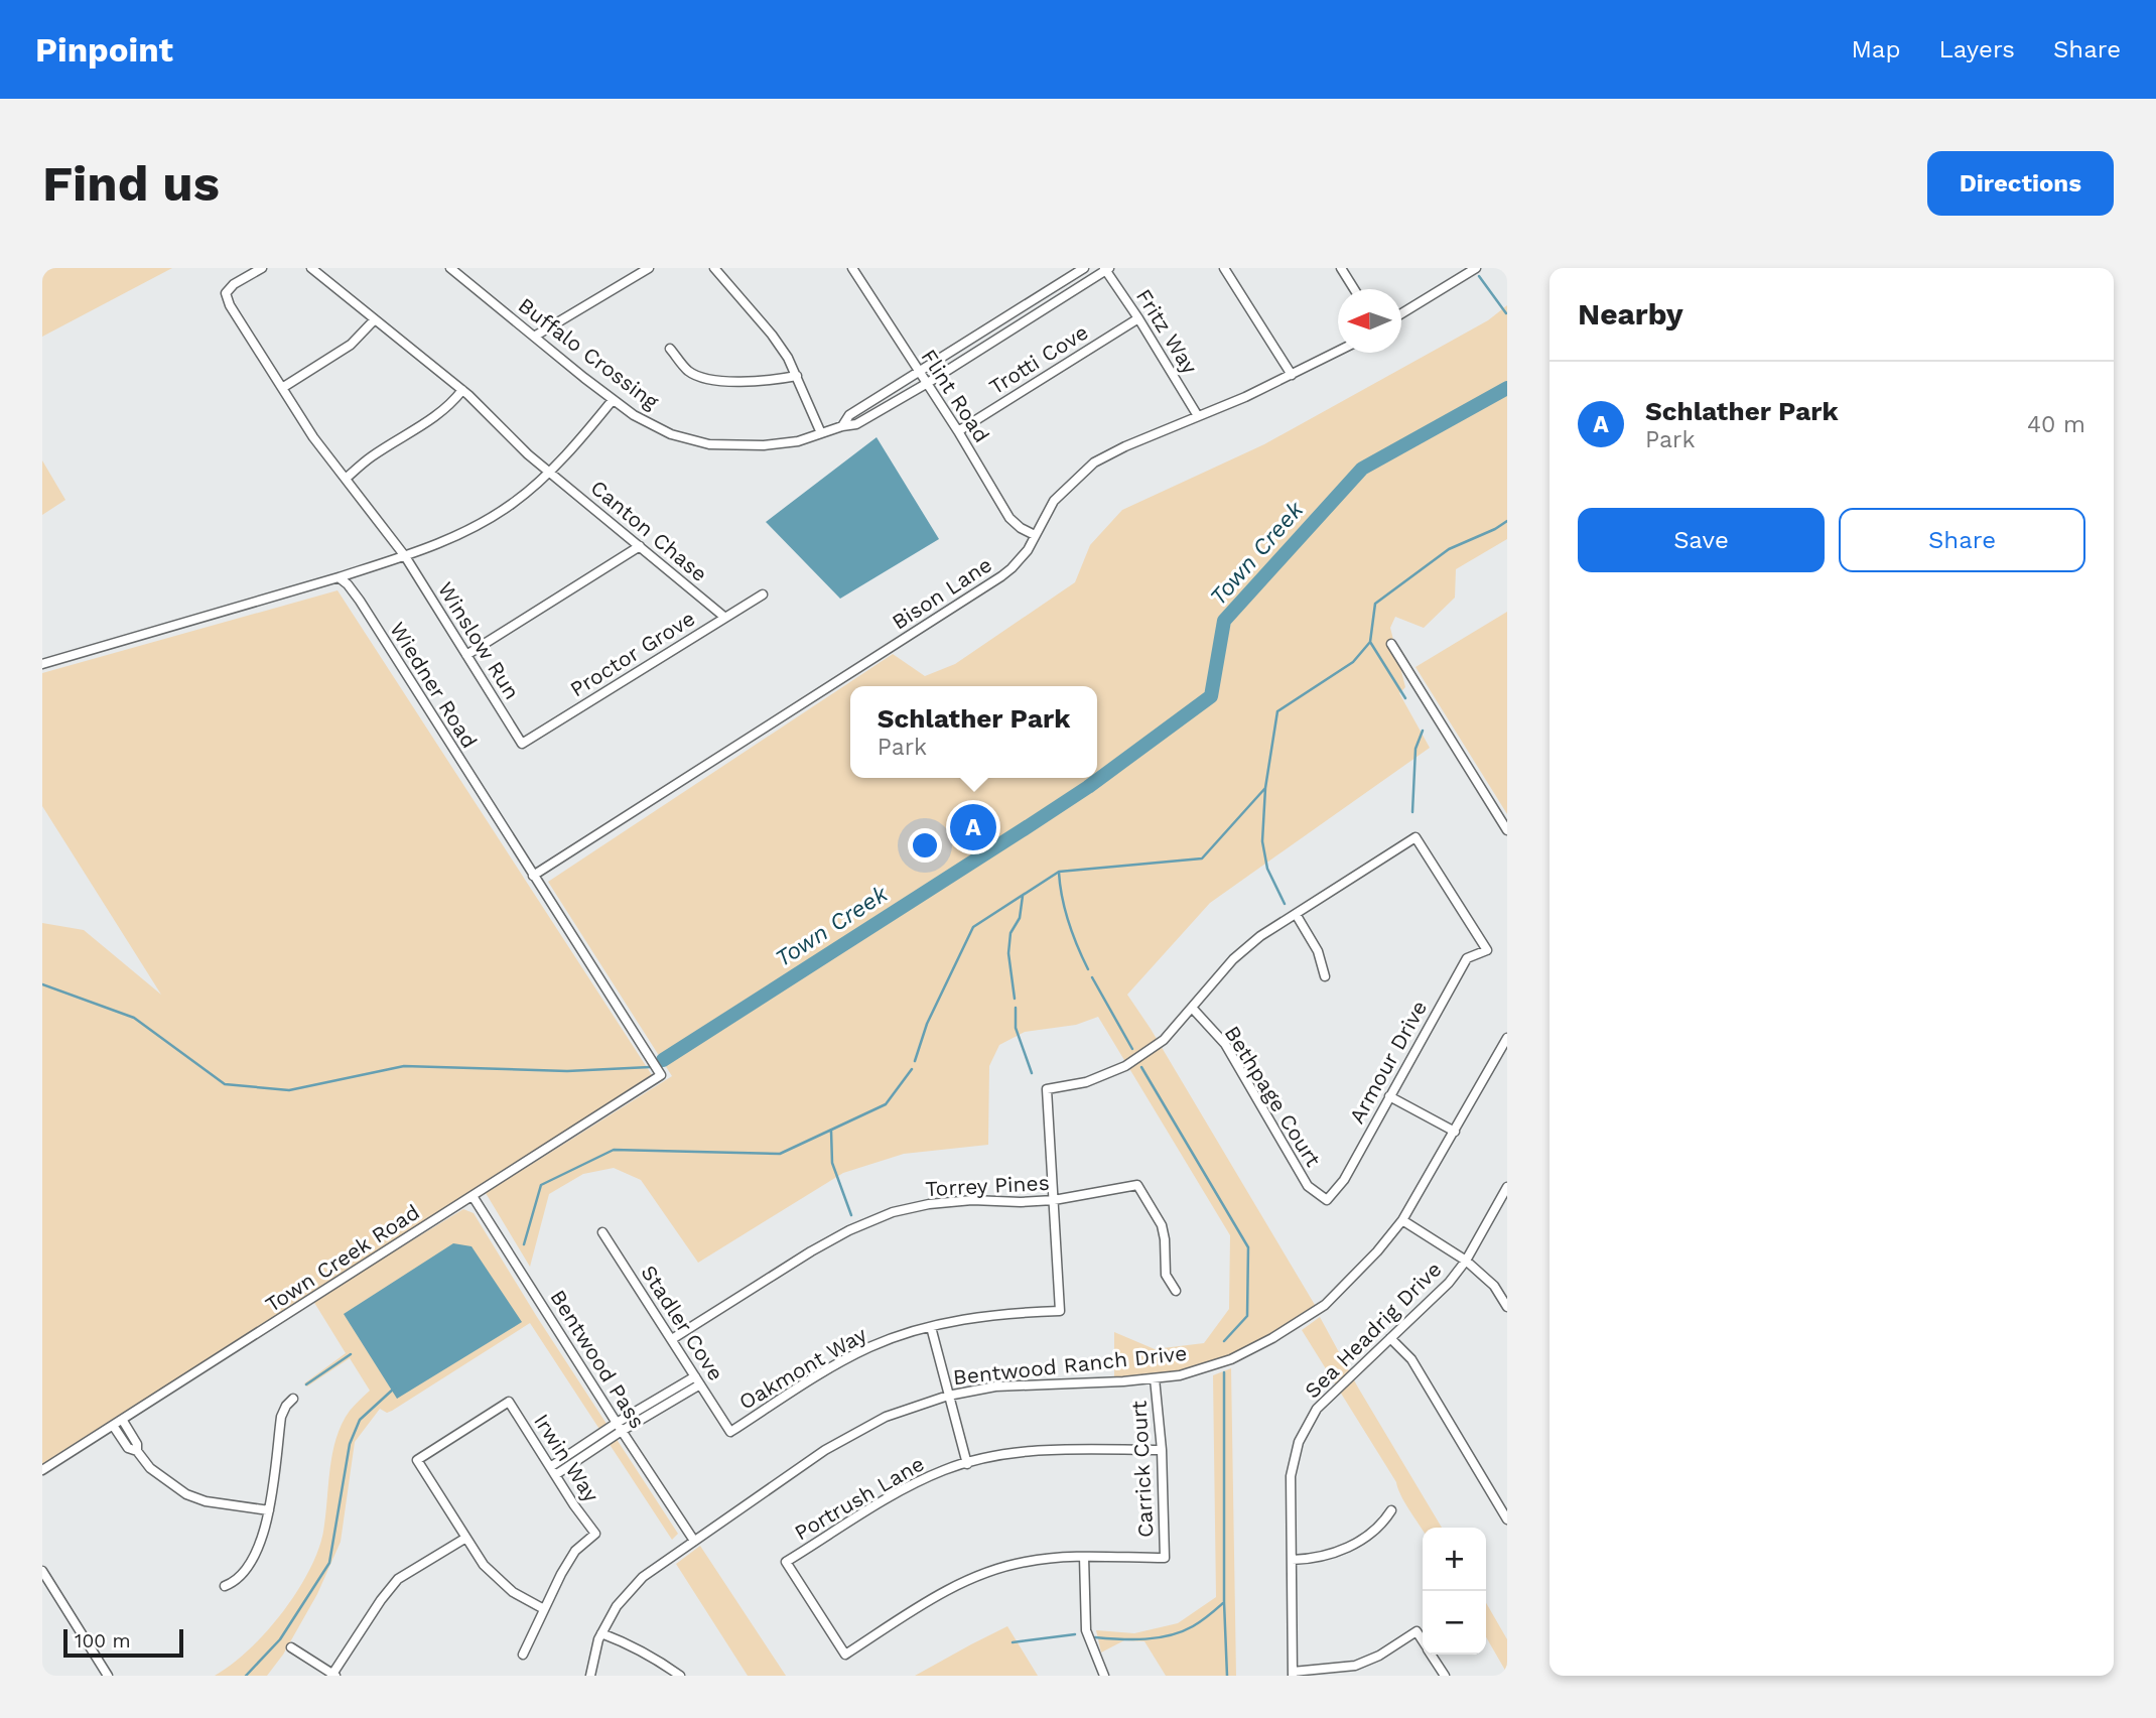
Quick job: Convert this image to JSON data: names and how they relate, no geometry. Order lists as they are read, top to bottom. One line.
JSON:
{"streets":{"street":["Fritz Way","Buffalo Crossing","Trotti Cove","Flint Road","Canton Chase","Bison Lane","Winslow Run","Proctor Grove","Wiedner Road","Armour Drive","Bethpage Court","Torrey Pines","Town Creek Road","Stadler Cove","Sea Headrig Drive","Bentwood Pass","Bentwood Ranch Drive","Oakmont Way","Irwin Way","Carrick Court","Portrush Lane"]},"crossings":[["Fritz Way","Buffalo Crossing"],["Fritz Way","Trotti Cove"],["Fritz Way","Bison Lane"],["Buffalo Crossing","Flint Road"],["Trotti Cove","Flint Road"],["Flint Road","Bison Lane"],["Canton Chase","Proctor Grove"],["Bison Lane","Wiedner Road"],["Winslow Run","Proctor Grove"],["Wiedner Road","Town Creek Road"],["Armour Drive","Bethpage Court"],["Torrey Pines","Stadler Cove"],["Torrey Pines","Oakmont Way"],["Town Creek Road","Bentwood Pass"],["Stadler Cove","Oakmont Way"],["Bentwood Pass","Bentwood Ranch Drive"],["Bentwood Ranch Drive","Carrick Court"],["Carrick Court","Portrush Lane"]],"water":["Town Creek"],"scale_bar":"100 m","north":"left","page":{"header":"Pinpoint","nav":["Map","Layers","Share"],"buttons":["Directions",["Save","Share"]],"title":"Find us","heading":"Nearby","list":[{"mark":"A","name":"Schlather Park","note":"Park","value":"40 m"}],"popup":["Schlather Park","Park"],"pins":"A","map_buttons":["+","−"],"scale":"100 m"}}
